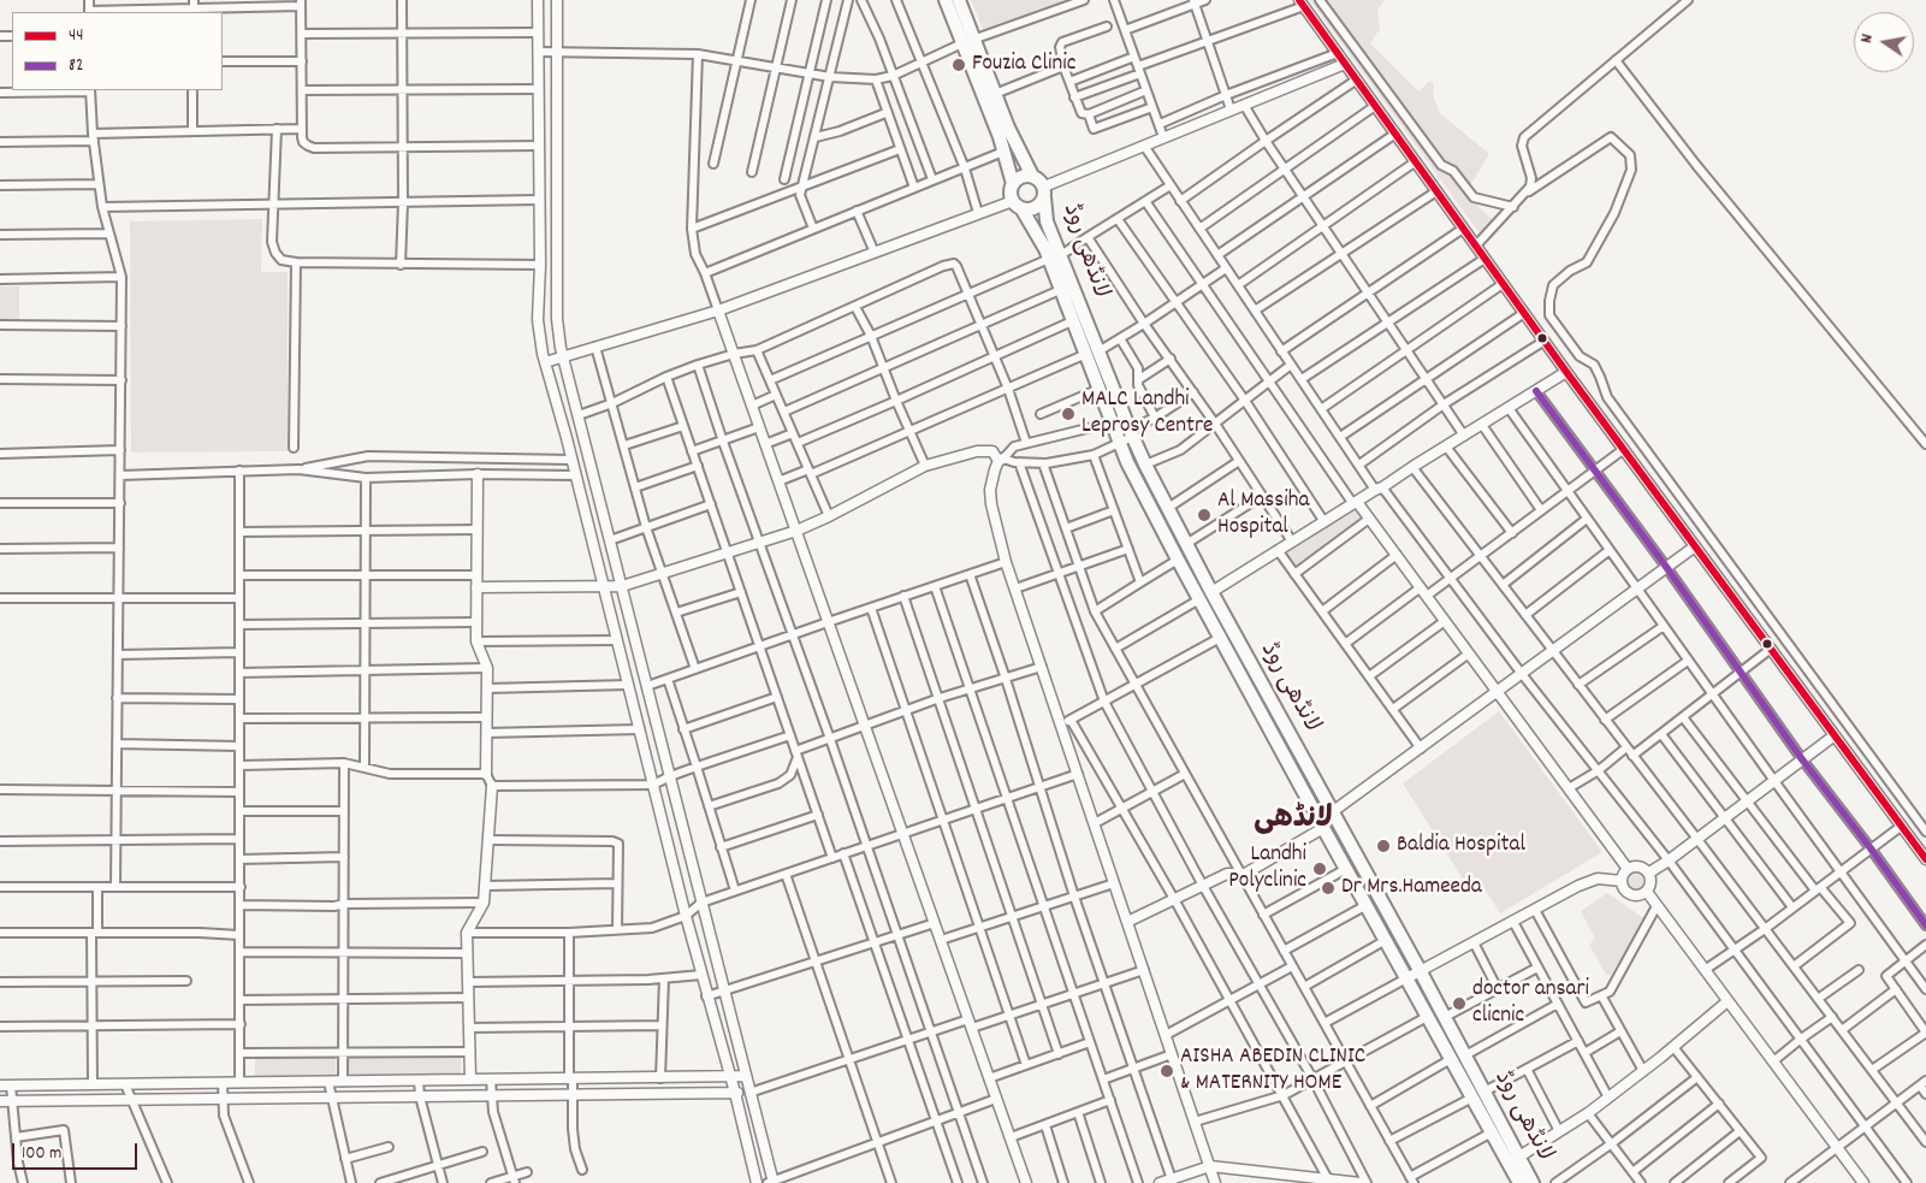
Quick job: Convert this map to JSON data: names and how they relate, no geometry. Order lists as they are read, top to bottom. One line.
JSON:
{"streets":{"main road":["لانڈھی روڈ"]},"districts":["لانڈھی"],"places":["Fouzia Clinic","MALC Landhi Leprosy Centre","Al Massiha Hospital","Baldia Hospital","Landhi Polyclinic","Dr Mrs.Hameeda","doctor ansari clicnic","AISHA ABEDIN CLINIC & MATERNITY HOME"],"lines":["transit line 44","transit line 82"],"legend":["44","82"],"scale_bar":"100 m","north":"left"}
